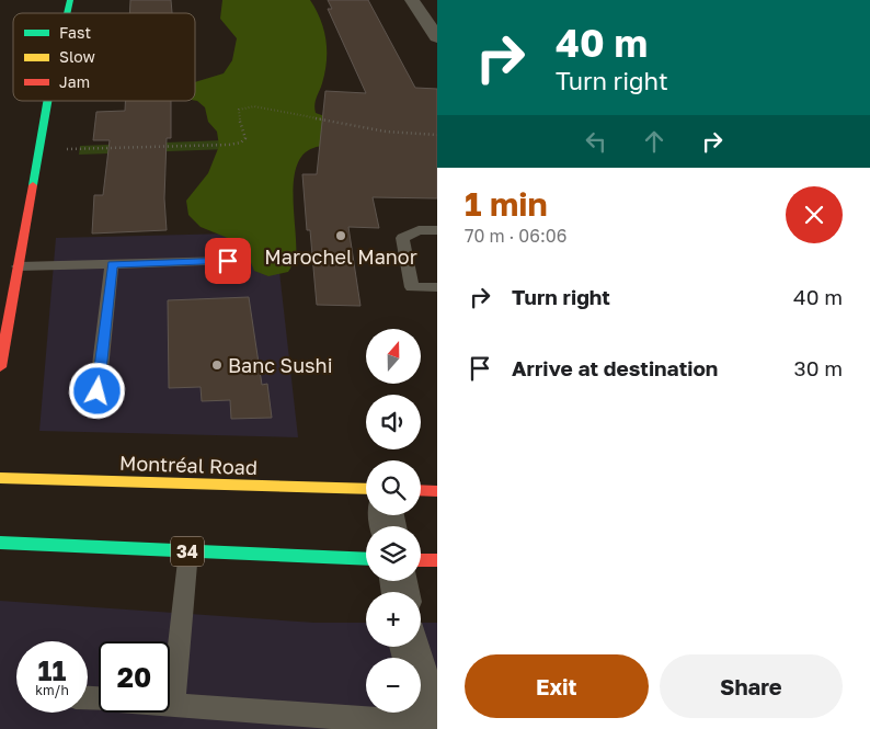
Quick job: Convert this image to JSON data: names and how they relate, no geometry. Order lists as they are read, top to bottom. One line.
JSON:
{"streets":{"street":["Montréal Road","34"]},"places":["Marochel Manor","Banc Sushi"],"legend":["Fast","Slow","Jam"],"north":"top","page":{"turn":["40 m","Turn right"],"heading":["1 min","70 m · 06:06"],"list":[{"name":"Turn right","value":"40 m"},{"name":"Arrive at destination","value":"30 m"}],"map_buttons":["+","−"],"speed":"11 km/h","limit":"20","buttons":["Exit","Share"]}}
